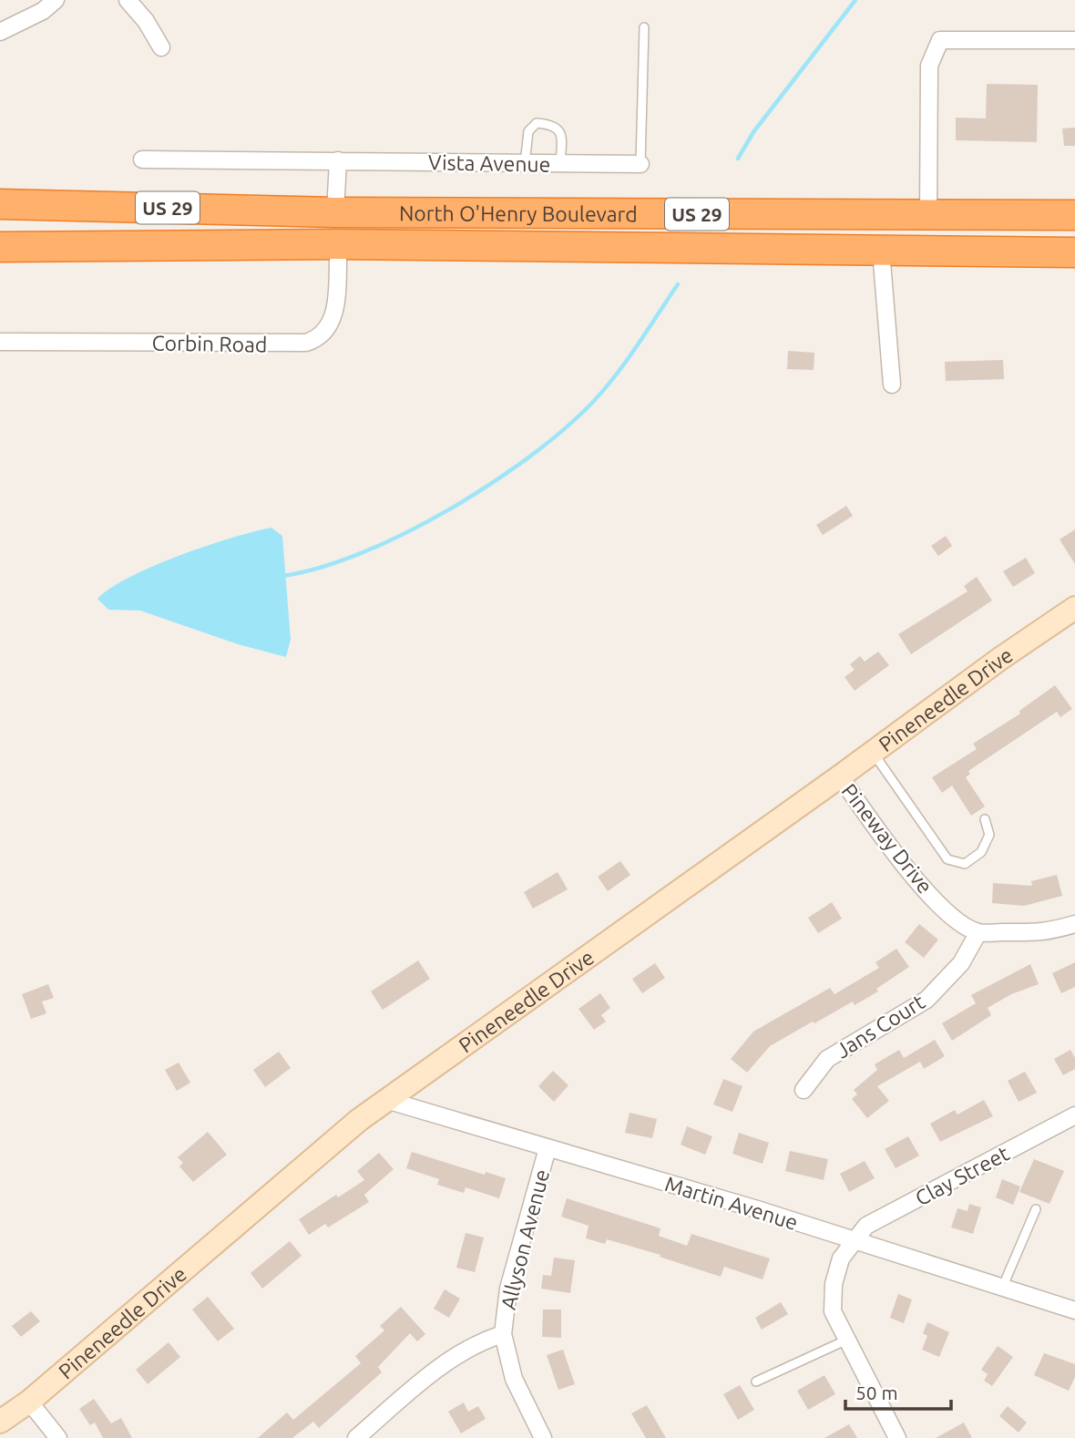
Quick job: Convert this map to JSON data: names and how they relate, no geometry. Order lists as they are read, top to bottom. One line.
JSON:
{"streets":{"highway":["US 29","North O'Henry Boulevard"],"street":["Vista Avenue","Corbin Road","Pineneedle Drive","Pineway Drive","Jans Court","Clay Street","Martin Avenue","Allyson Avenue"]},"crossings":[["North O'Henry Boulevard","Corbin Road"],["Pineneedle Drive","Pineway Drive"],["Pineneedle Drive","Martin Avenue"],["Pineway Drive","Jans Court"],["Clay Street","Martin Avenue"],["Martin Avenue","Allyson Avenue"]],"scale_bar":"50 m"}
